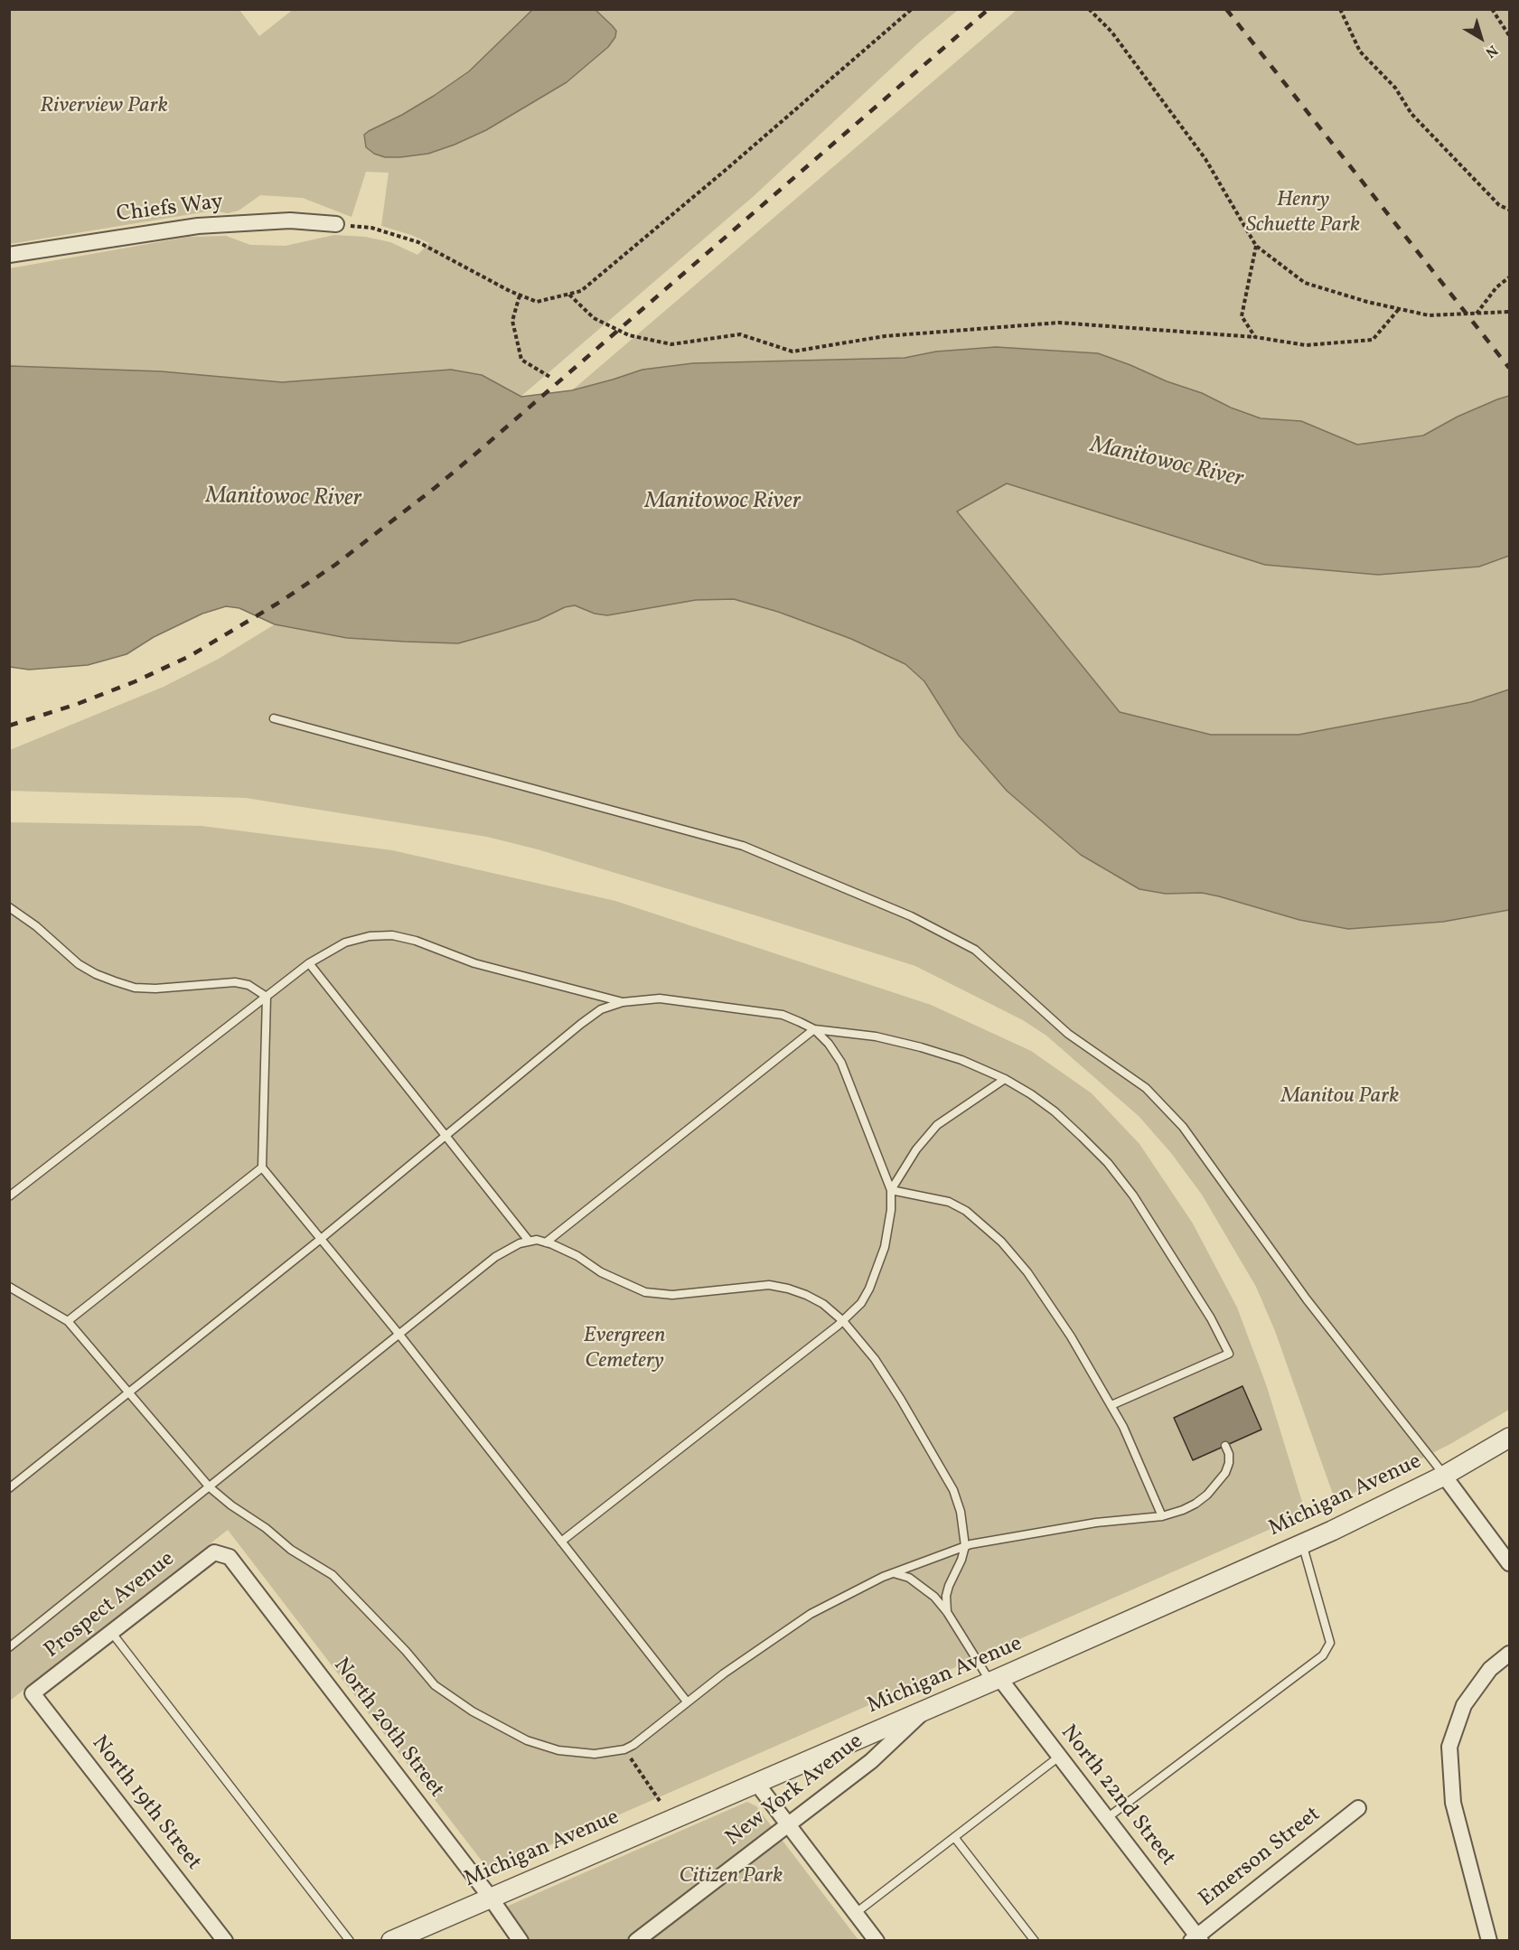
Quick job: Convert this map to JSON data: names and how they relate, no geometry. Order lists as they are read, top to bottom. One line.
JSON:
{"streets":{"street":["Chiefs Way","Michigan Avenue","Prospect Avenue","North 20th Street","New York Avenue","North 22nd Street","North 19th Street","Emerson Street"]},"crossings":[["Michigan Avenue","North 20th Street"],["Michigan Avenue","New York Avenue"],["Michigan Avenue","North 22nd Street"],["Prospect Avenue","North 20th Street"],["Prospect Avenue","North 19th Street"],["North 22nd Street","Emerson Street"]],"water":["Manitowoc River"],"parks":["Riverview Park","Henry Schuette Park","Manitou Park","Evergreen Cemetery","Citizen Park"],"north":"bottom right"}
